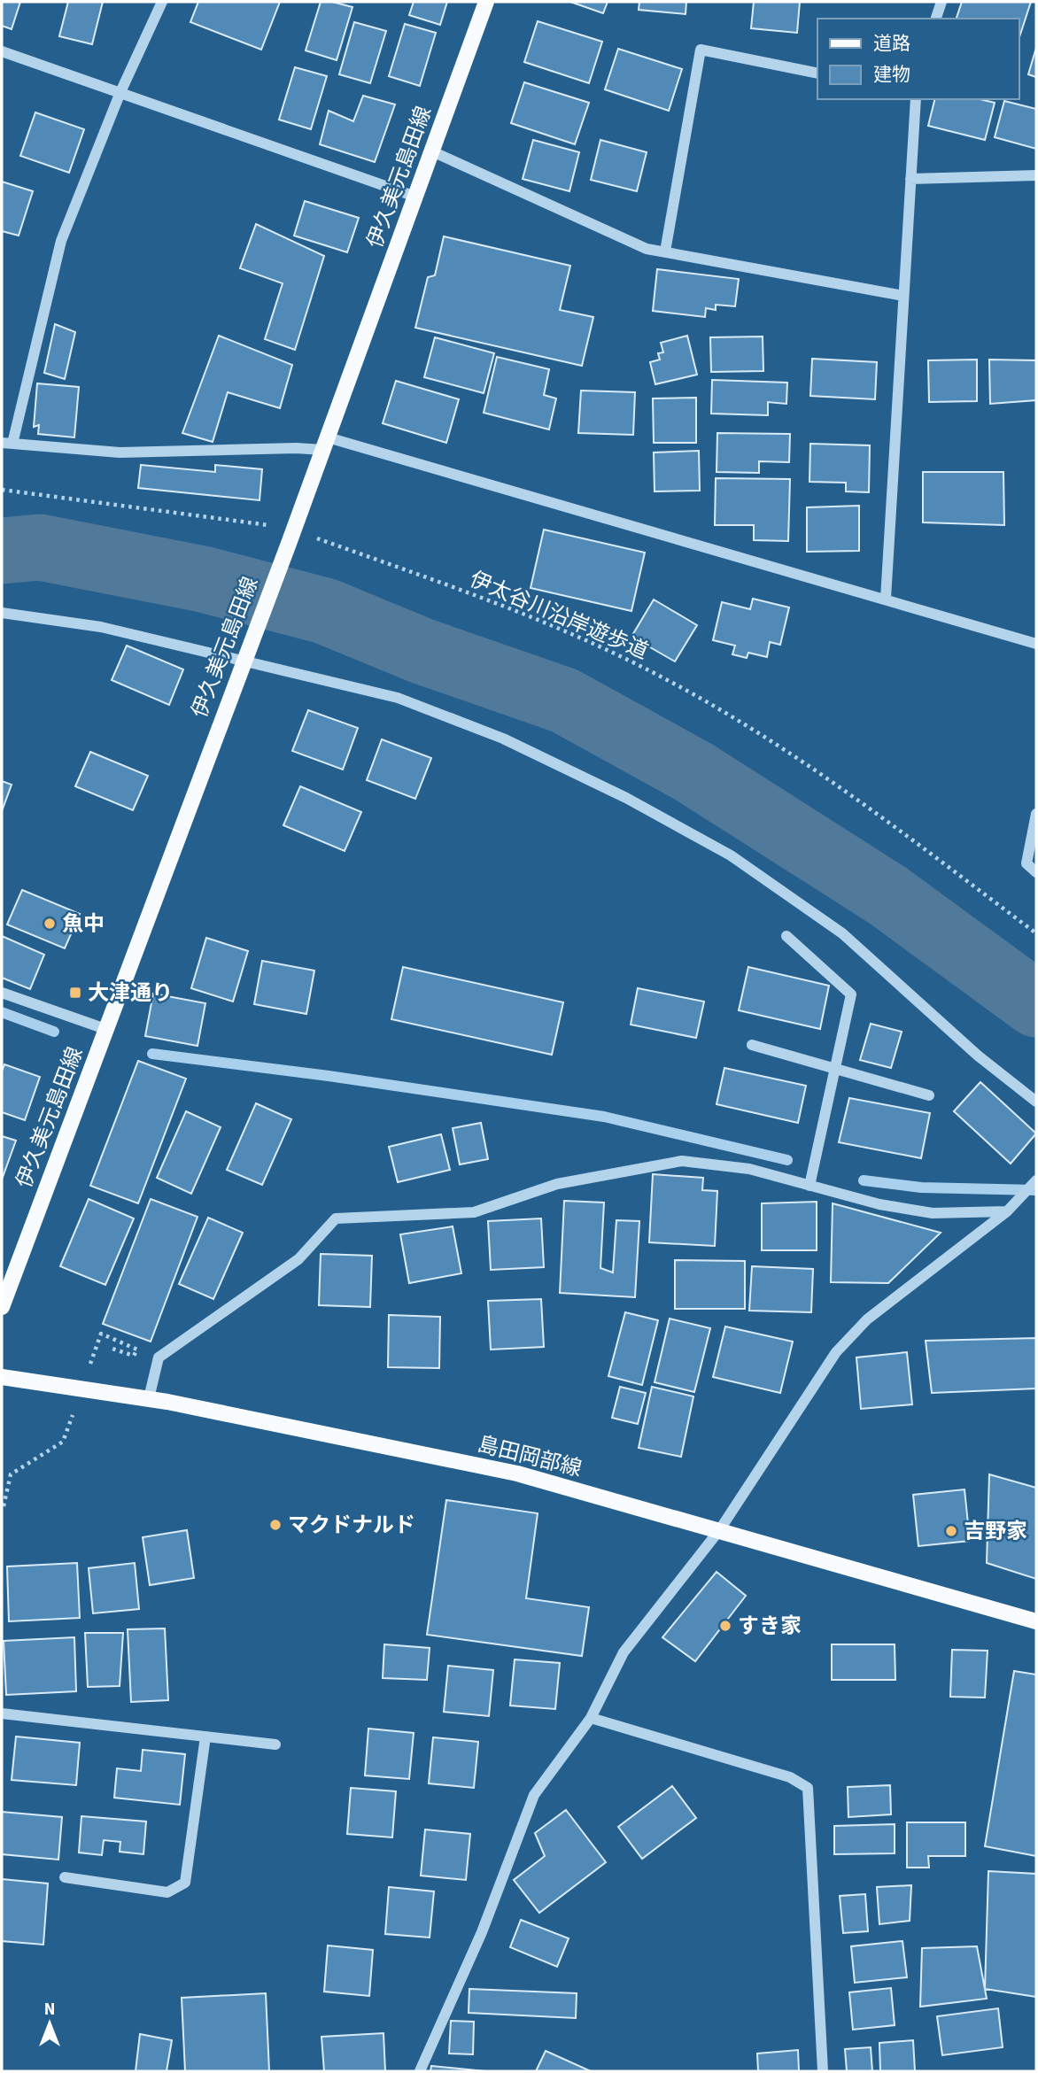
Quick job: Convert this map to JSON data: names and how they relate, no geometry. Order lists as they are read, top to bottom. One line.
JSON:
{"streets":{"main road":["伊久美元島田線","島田岡部線"],"path":["伊太谷川沿岸遊歩道"]},"crossings":[["伊久美元島田線","伊太谷川沿岸遊歩道"]],"places":{"other":["魚中","マクドナルド","吉野家","すき家"],"transit":["大津通り"]},"legend":["道路","建物"],"north":"top"}
